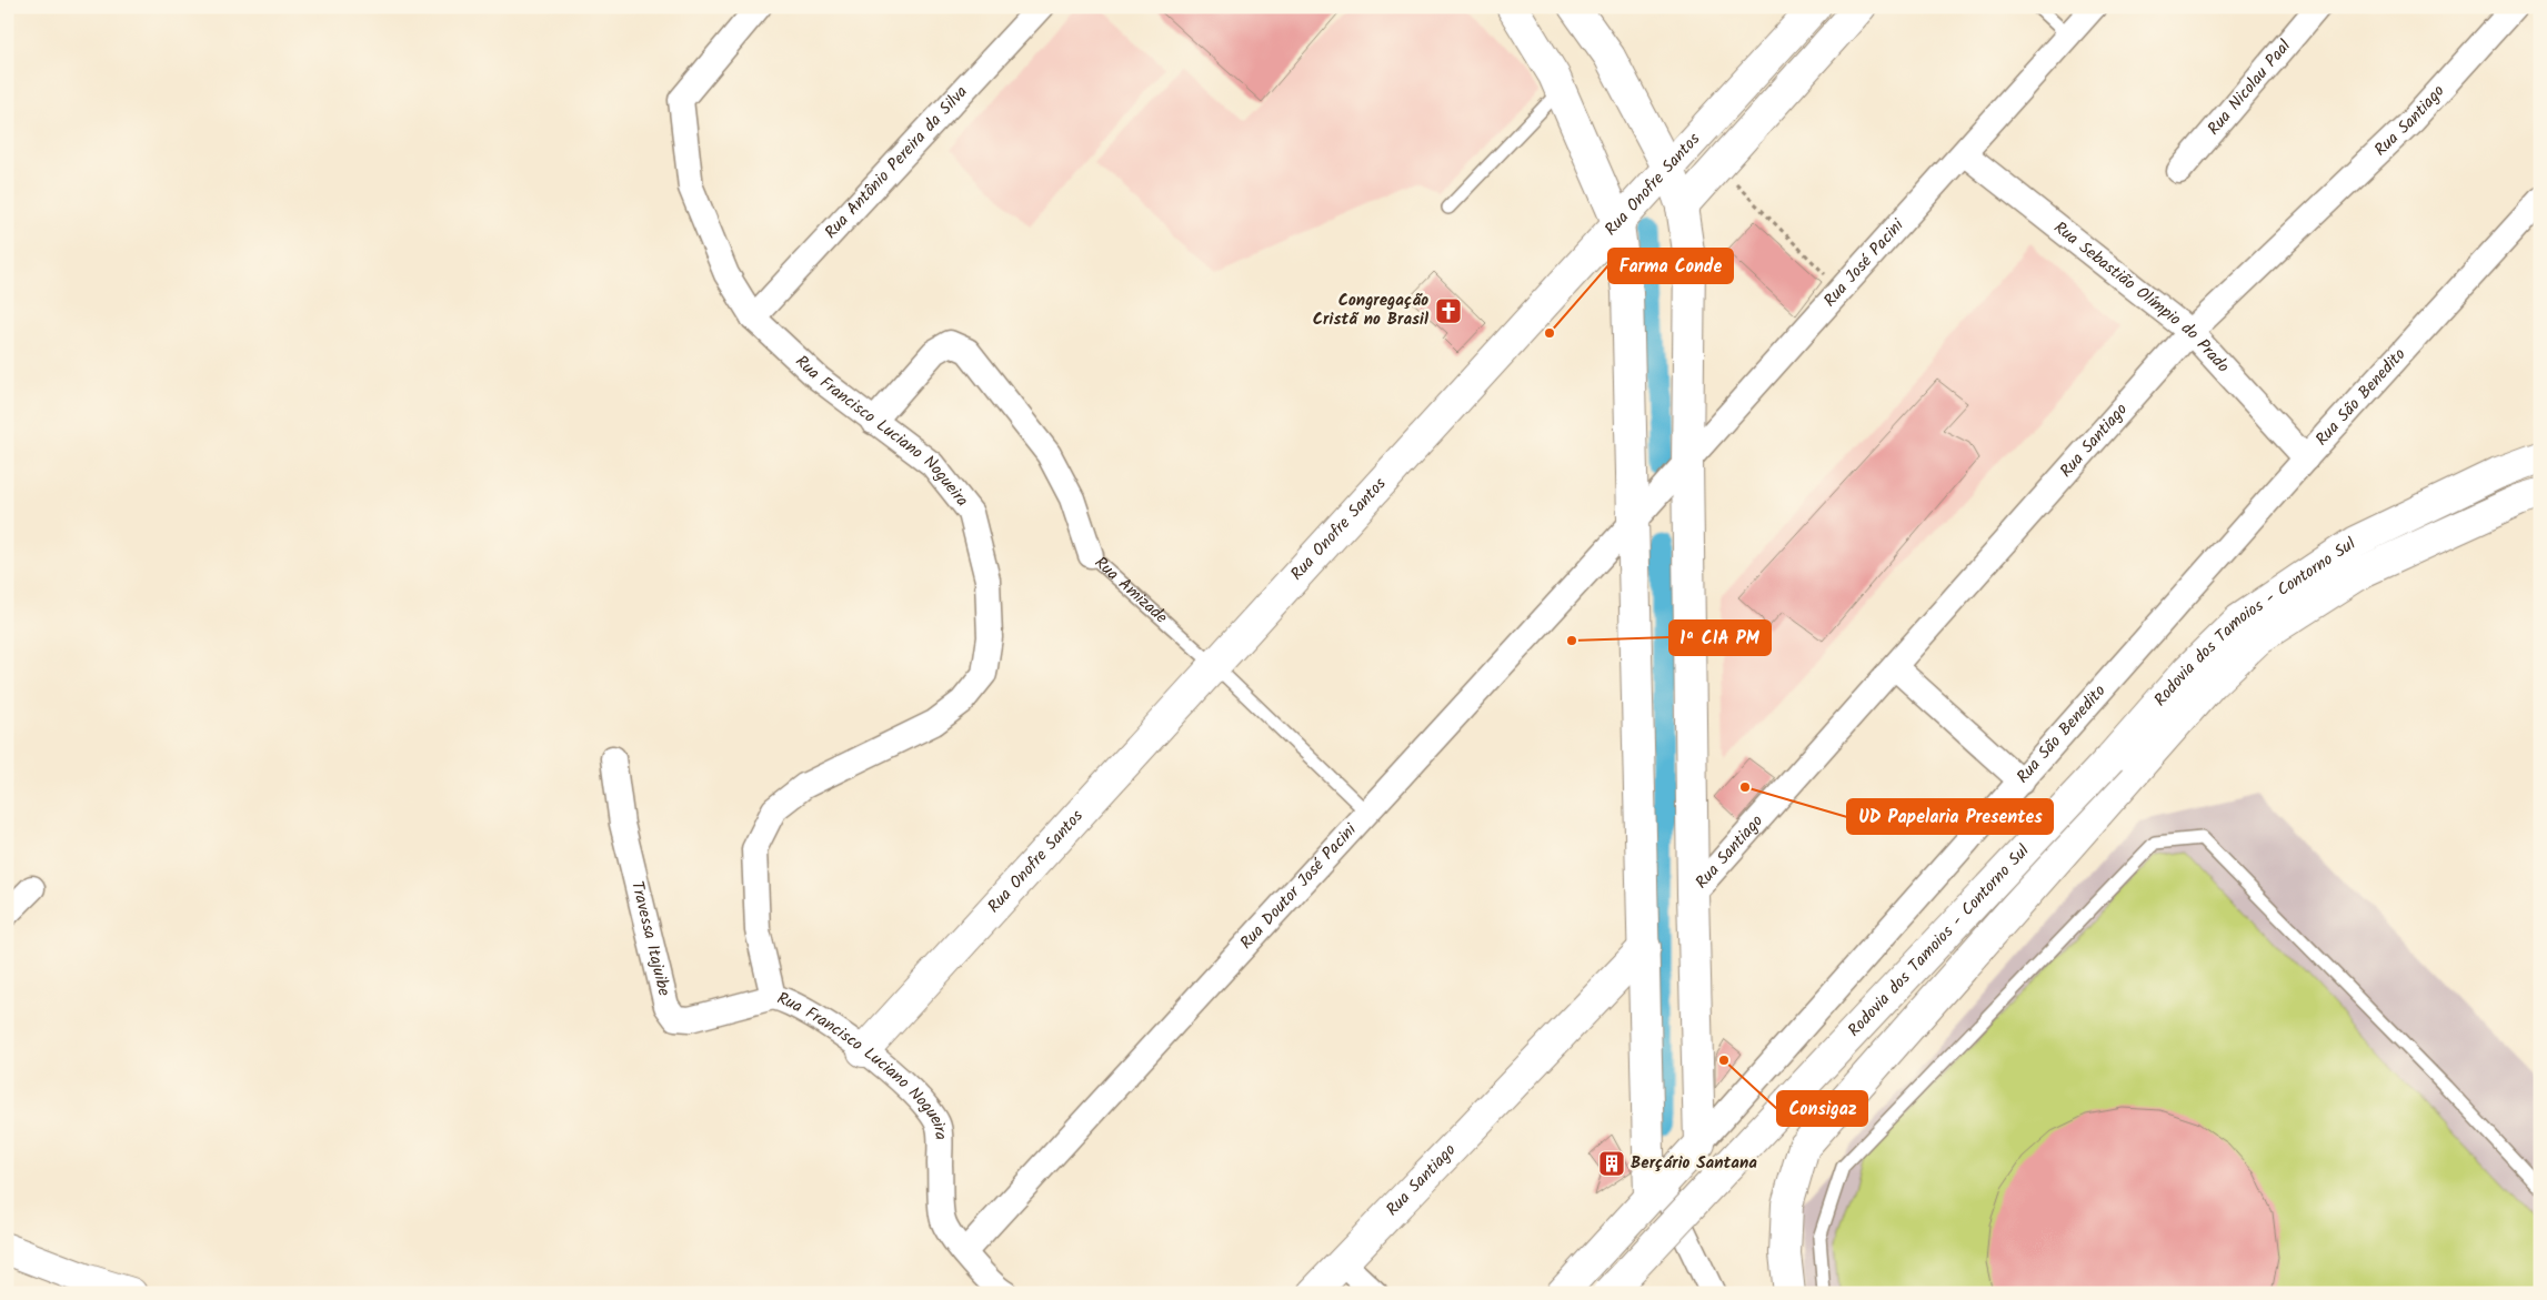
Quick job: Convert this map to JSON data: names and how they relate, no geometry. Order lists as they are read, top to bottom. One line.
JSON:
{"streets":{"main road":["Rua Santiago","Rua Onofre Santos","Rua São Benedito","Rodovia dos Tamoios - Contorno Sul"],"street":["Rua Nicolau Paal","Rua Antônio Pereira da Silva","Rua José Pacini","Rua Sebastião Olímpio do Prado","Rua Francisco Luciano Nogueira","Rua Amizade","Rua Doutor José Pacini","Travessa Itajuibe"]},"crossings":[["Rua Santiago","Rua Sebastião Olímpio do Prado"],["Rua Antônio Pereira da Silva","Rua Francisco Luciano Nogueira"],["Rua Onofre Santos","Rua Francisco Luciano Nogueira"],["Rua Onofre Santos","Rua Amizade"],["Rua José Pacini","Rua Sebastião Olímpio do Prado"],["Rua José Pacini","Rua Doutor José Pacini"],["Rua Sebastião Olímpio do Prado","Rua São Benedito"],["Rua Francisco Luciano Nogueira","Rua Amizade"],["Rua Francisco Luciano Nogueira","Rua Doutor José Pacini"],["Rua Francisco Luciano Nogueira","Travessa Itajuibe"],["Rua Amizade","Rua Doutor José Pacini"]],"places":{"church":["Congregação Cristã no Brasil"],"other":["Farma Conde","1ª CIA PM","UD Papelaria Presentes","Consigaz"],"building":["Berçário Santana"]}}
